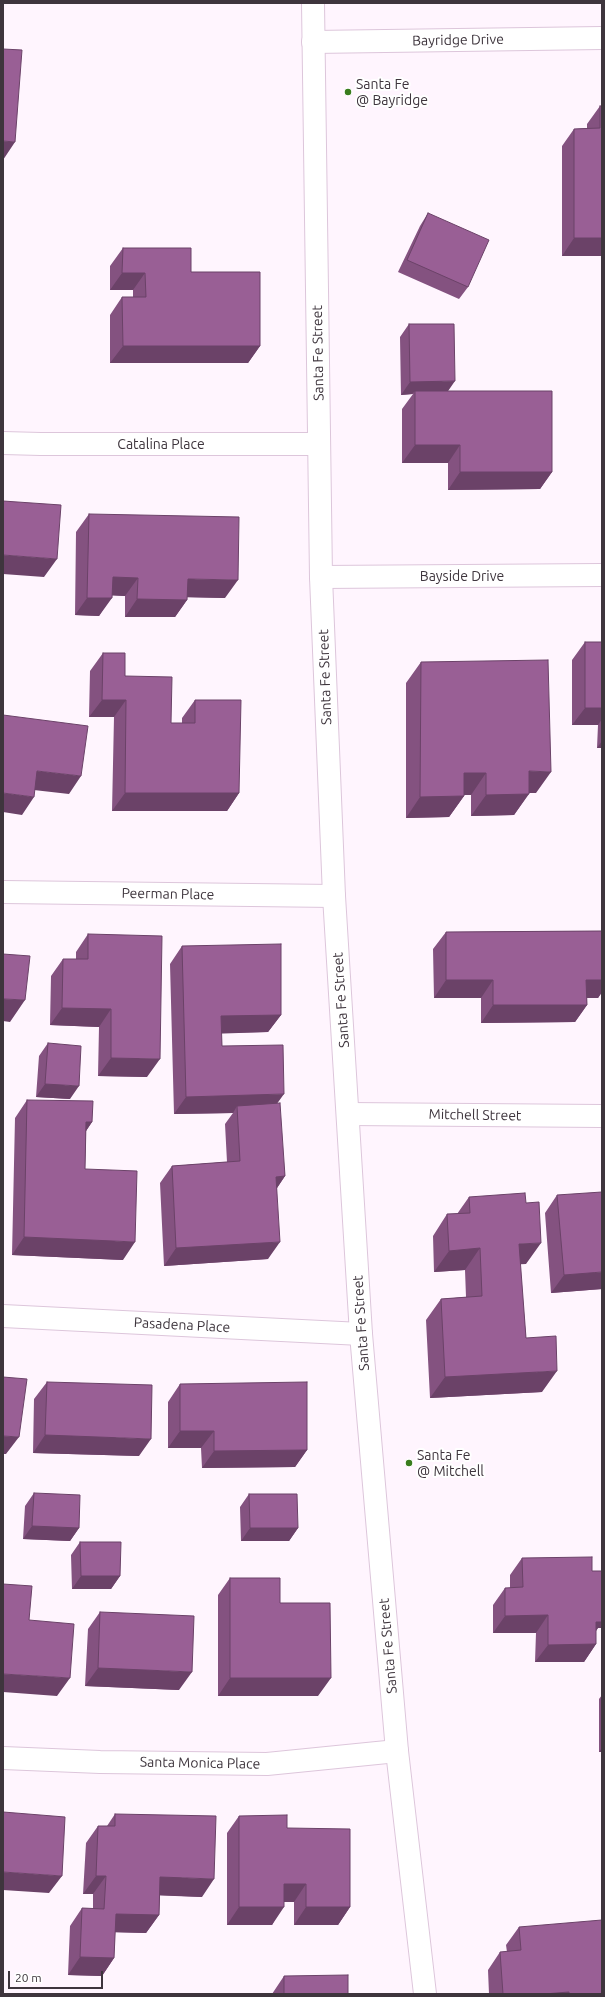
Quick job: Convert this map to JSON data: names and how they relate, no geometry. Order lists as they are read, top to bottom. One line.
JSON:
{"streets":{"street":["Bayridge Drive","Santa Fe Street","Catalina Place","Bayside Drive","Peerman Place","Mitchell Street","Pasadena Place","Santa Monica Place"]},"crossings":[["Bayridge Drive","Santa Fe Street"],["Santa Fe Street","Catalina Place"],["Santa Fe Street","Bayside Drive"],["Santa Fe Street","Peerman Place"],["Santa Fe Street","Mitchell Street"],["Santa Fe Street","Pasadena Place"],["Santa Fe Street","Santa Monica Place"]],"places":["Santa Fe @ Bayridge","Santa Fe @ Mitchell"],"scale_bar":"20 m"}
